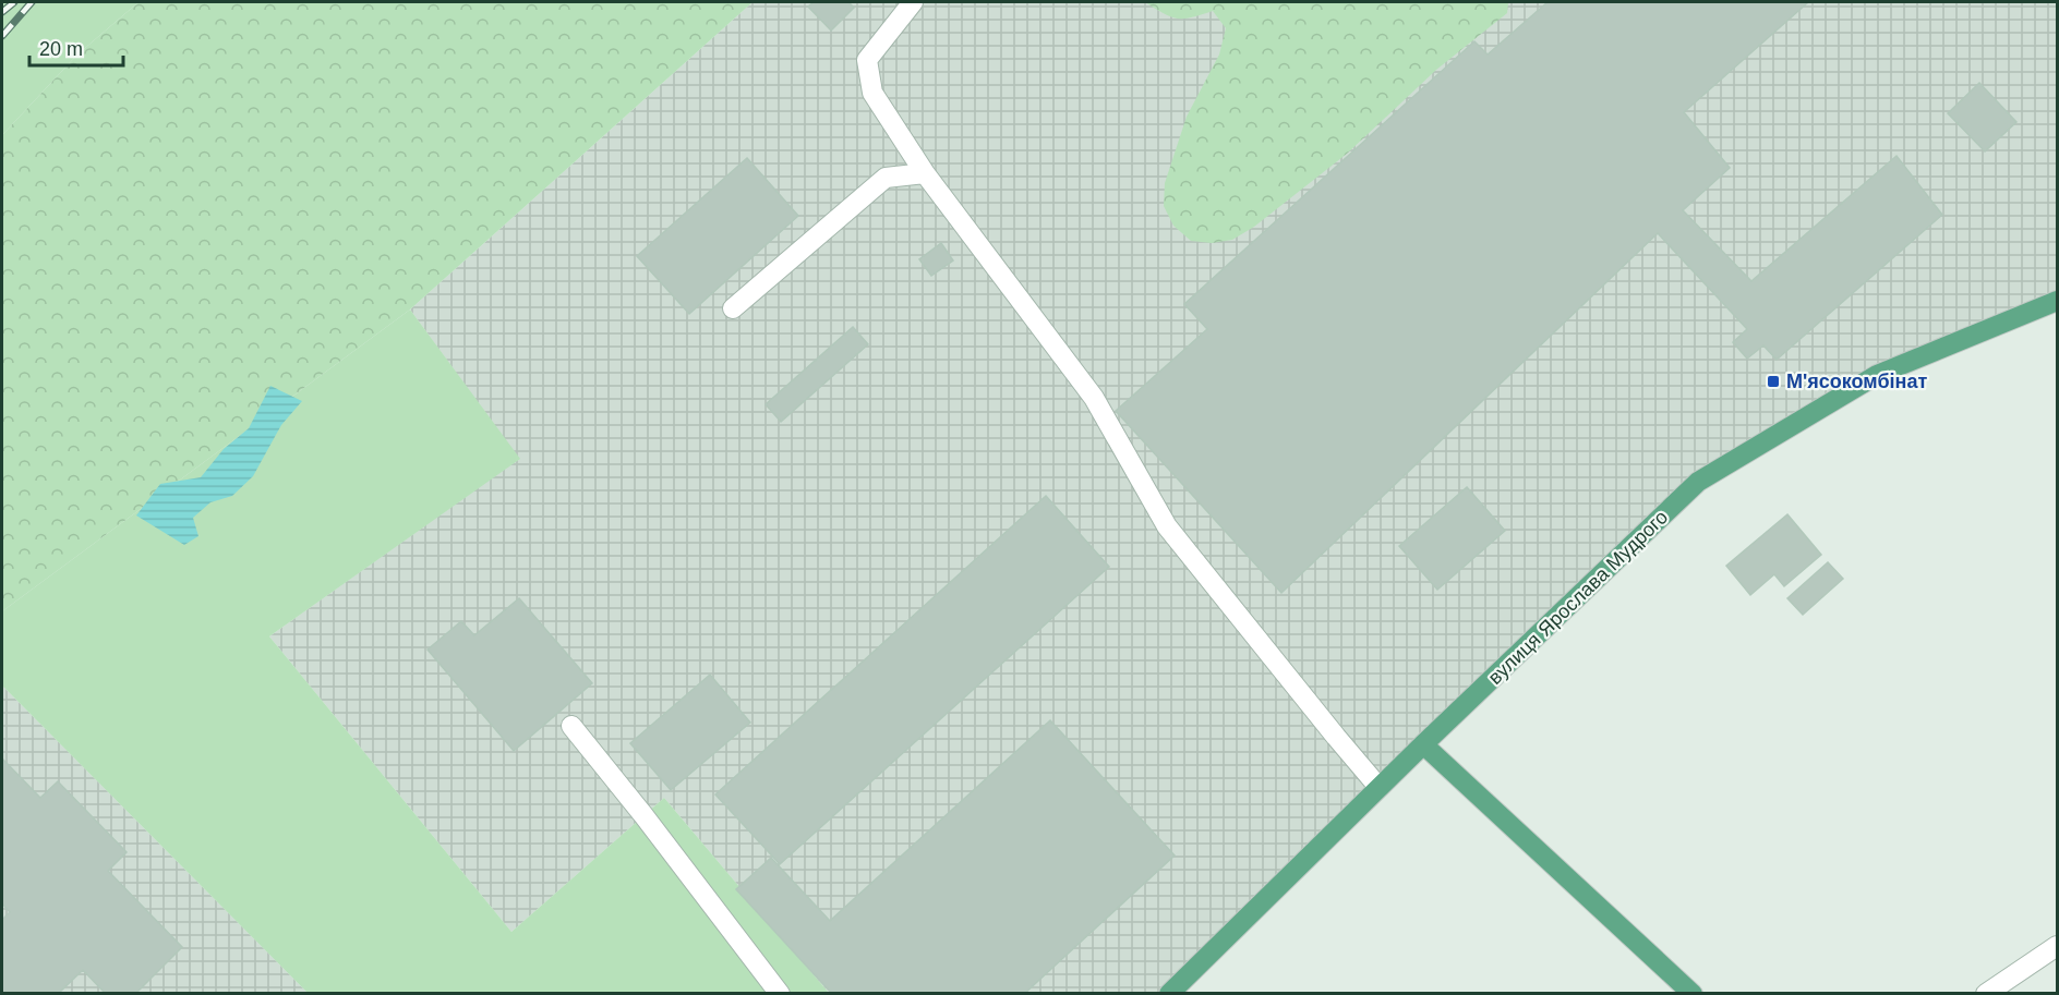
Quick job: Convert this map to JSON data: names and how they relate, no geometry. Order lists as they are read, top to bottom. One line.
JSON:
{"streets":{"main road":["вулиця Ярослава Мудрого"]},"places":{"transit":["М'ясокомбінат"]},"scale_bar":"20 m"}
